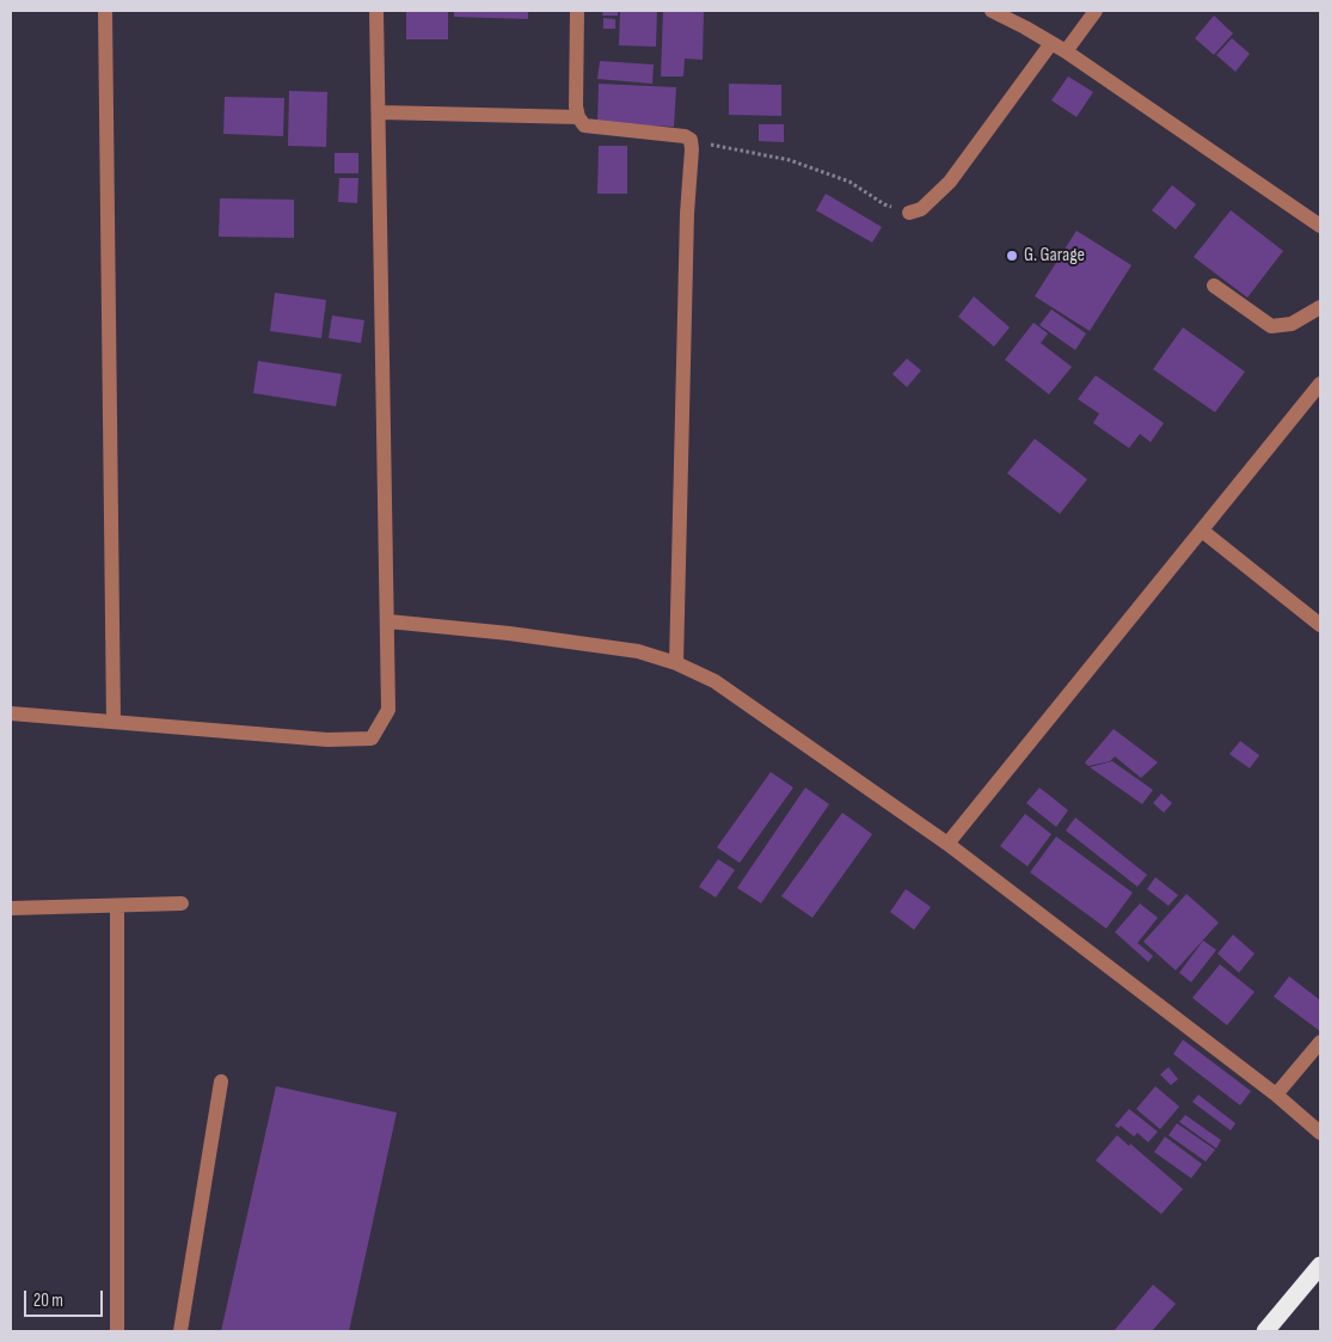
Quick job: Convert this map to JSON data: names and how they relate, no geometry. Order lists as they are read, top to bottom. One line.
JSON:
{"places":["G. Garage"],"scale_bar":"20 m"}
